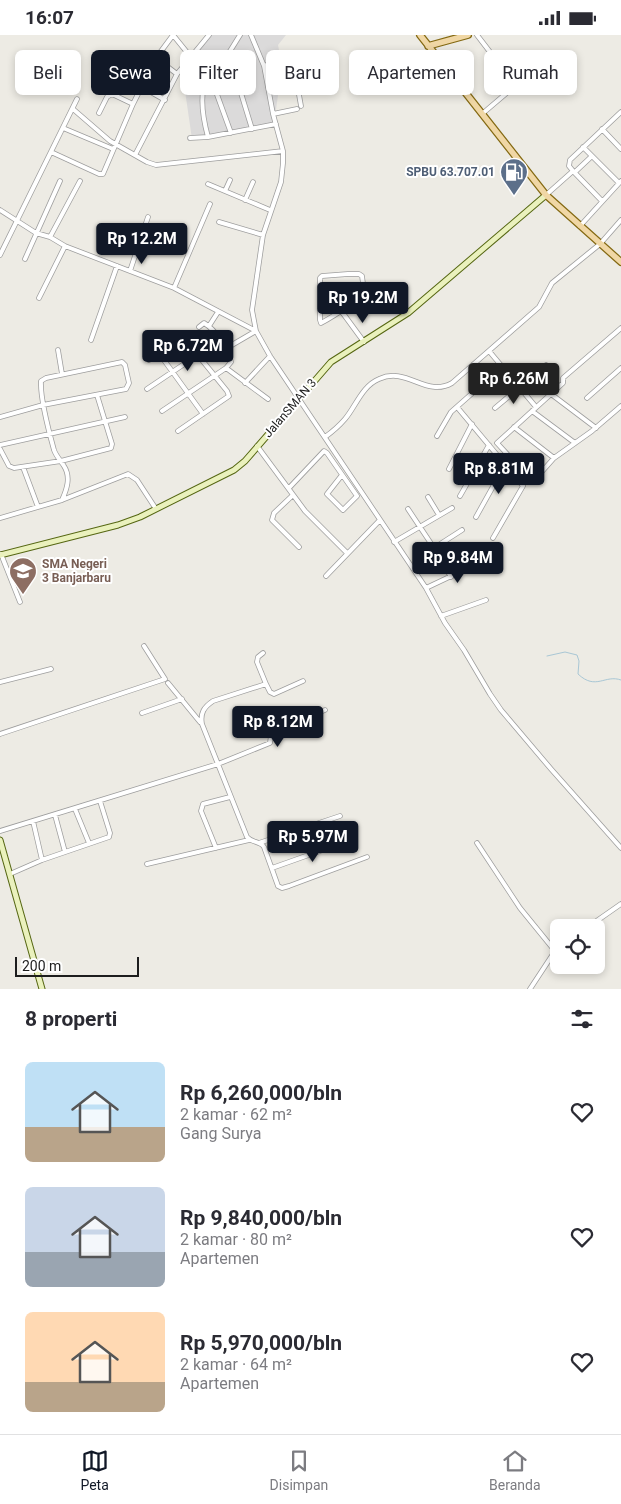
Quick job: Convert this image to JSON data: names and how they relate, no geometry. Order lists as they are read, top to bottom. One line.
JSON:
{"streets":{"street":["JalanSMAN 3"]},"places":{"fuel station":["SPBU 63.707.01"],"school or university":["SMA Negeri 3 Banjarbaru"]},"scale_bar":"200 m","page":{"status":"16:07","chip":["Beli","Sewa","Filter","Baru","Apartemen","Rumah"],"price":["Rp 12.2M","Rp 19.2M","Rp 6.72M","Rp 6.26M","Rp 8.81M","Rp 9.84M","Rp 8.12M","Rp 5.97M"],"scale":"200 m","heading":"8 properti","list":[{"name":"Rp 6,260,000/bln","note":"2 kamar · 62 m² · Gang Surya"},{"name":"Rp 9,840,000/bln","note":"2 kamar · 80 m² · Apartemen"},{"name":"Rp 5,970,000/bln","note":"2 kamar · 64 m² · Apartemen"}],"tabs":["Peta","Disimpan","Beranda"]}}
